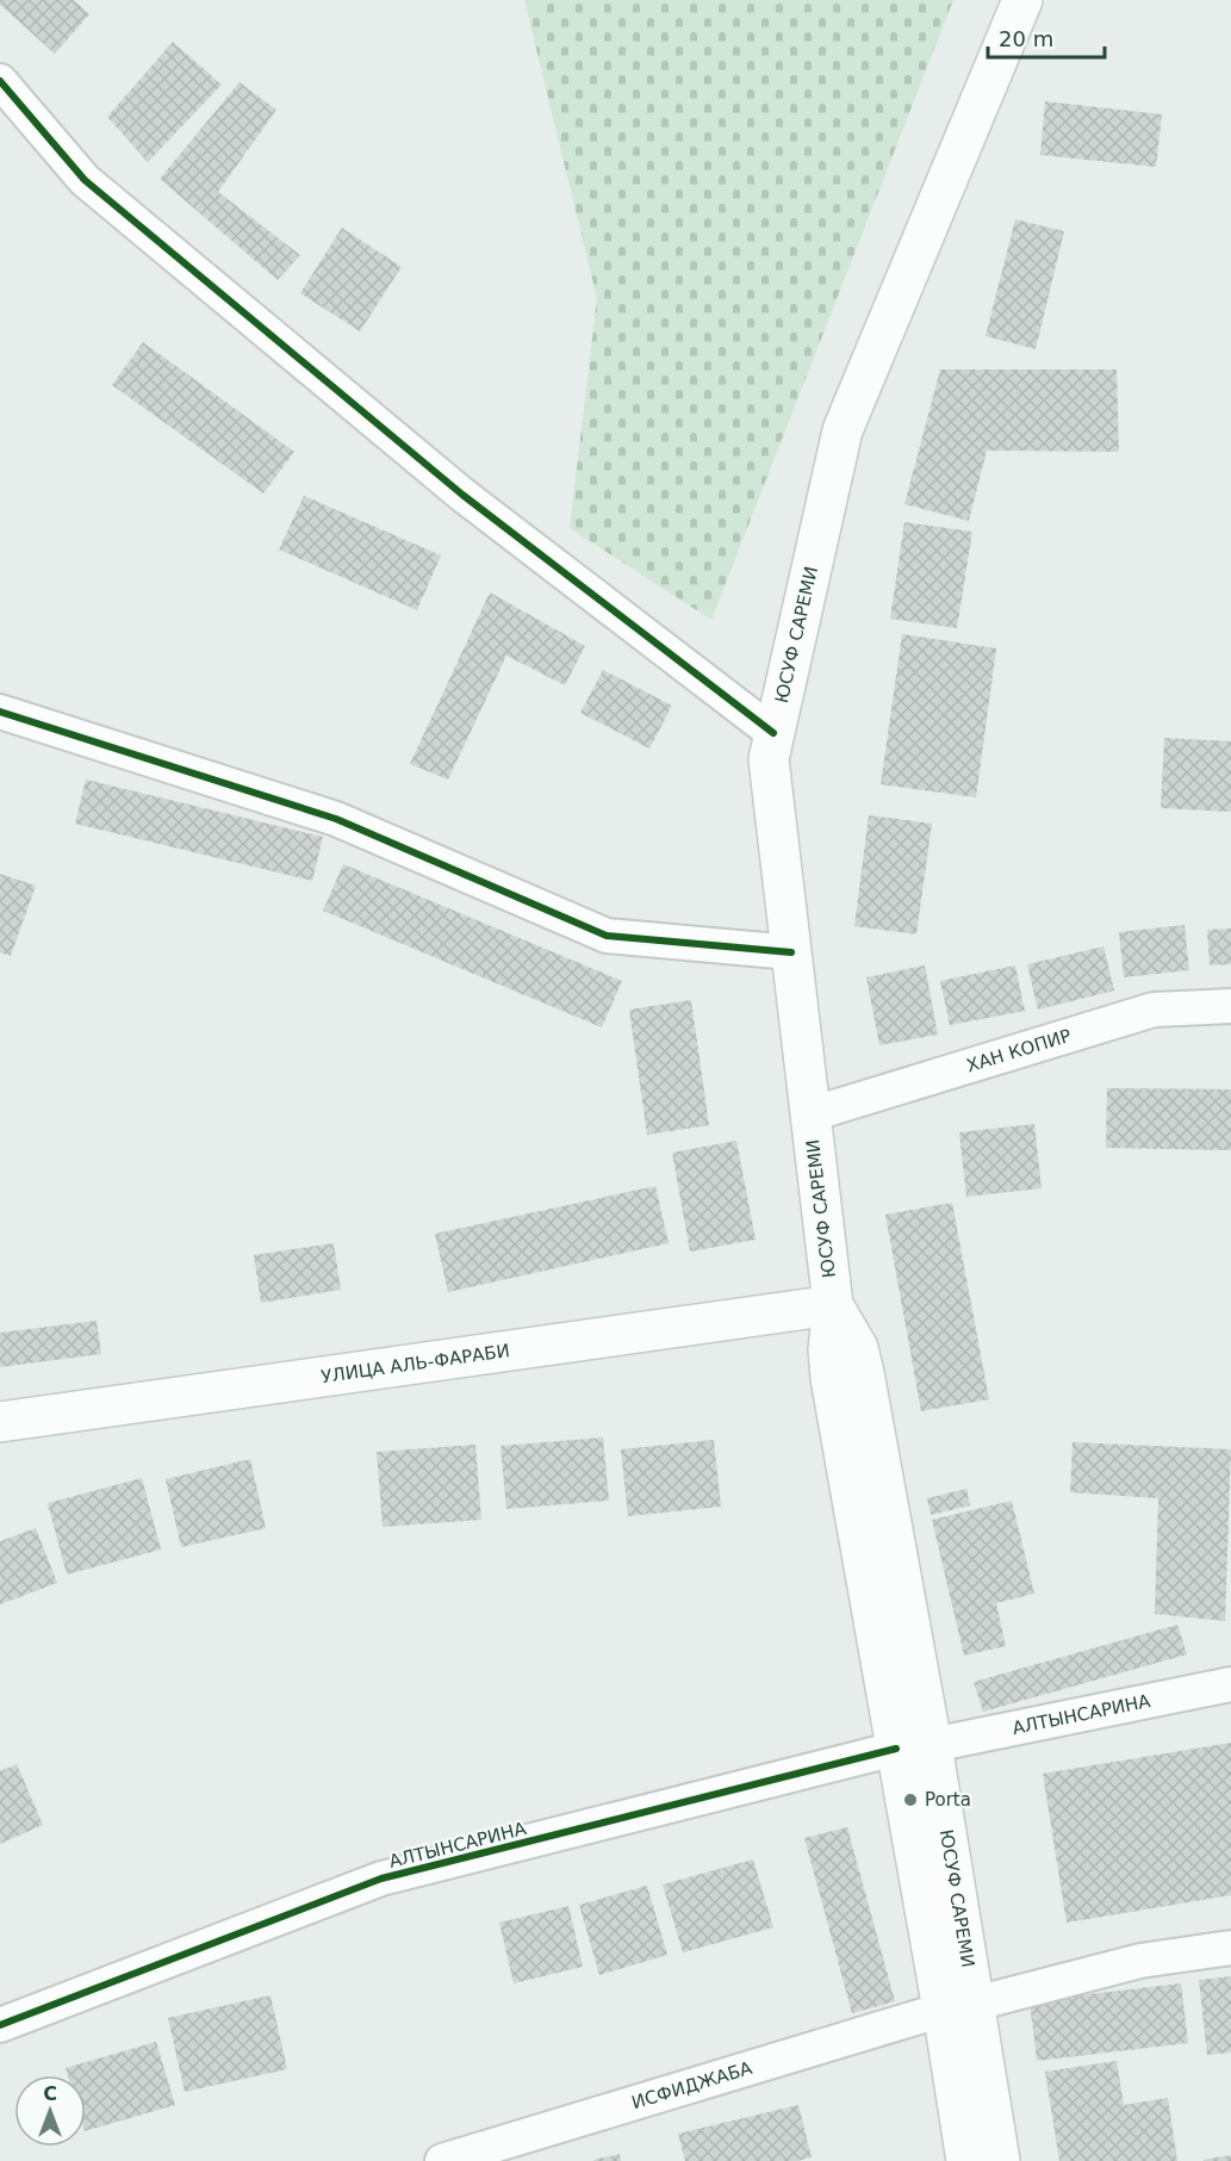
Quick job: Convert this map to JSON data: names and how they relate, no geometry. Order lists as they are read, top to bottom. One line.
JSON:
{"streets":{"main road":["ЮСУФ САРЕМИ","УЛИЦА АЛЬ-ФАРАБИ"],"street":["ХАН КОПИР","АЛТЫНСАРИНА","ИСФИДЖАБА"]},"crossings":[["ЮСУФ САРЕМИ","ХАН КОПИР"],["ЮСУФ САРЕМИ","УЛИЦА АЛЬ-ФАРАБИ"],["ЮСУФ САРЕМИ","АЛТЫНСАРИНА"],["ЮСУФ САРЕМИ","ИСФИДЖАБА"]],"places":["Porta"],"scale_bar":"20 m","north":"top"}
